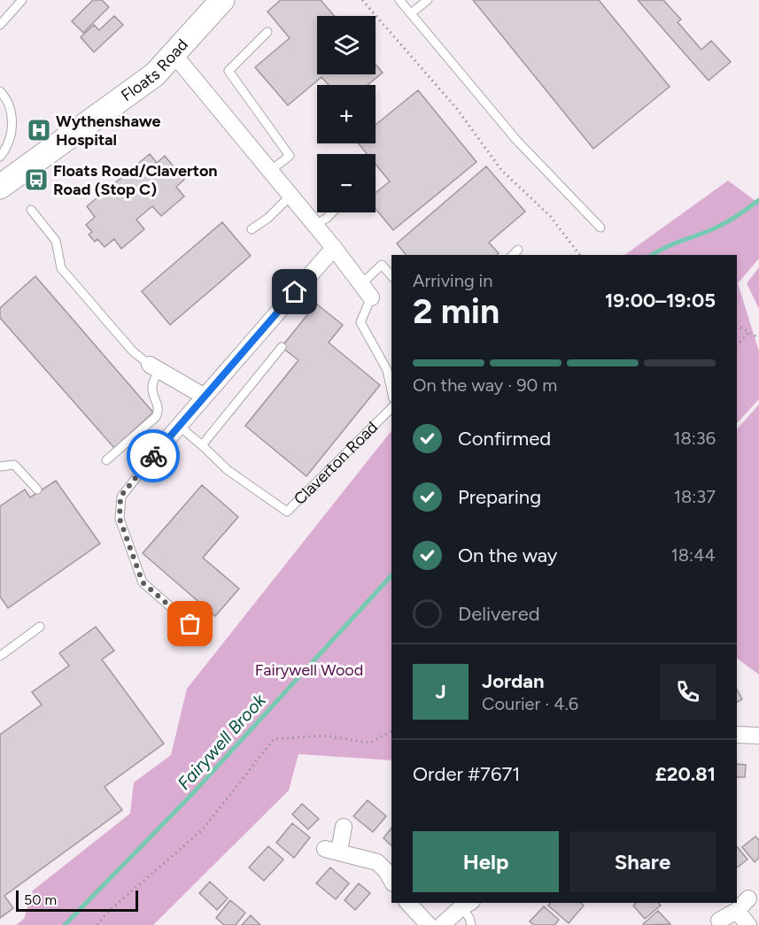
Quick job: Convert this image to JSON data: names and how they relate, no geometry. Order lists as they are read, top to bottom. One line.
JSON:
{"streets":{"street":["Floats Road"],"lane":["Claverton Road"]},"water":["Fairywell Brook"],"parks":["Fairywell Wood"],"places":{"hospital":["Wythenshawe Hospital"],"bus stop":["Floats Road/Claverton Road (Stop C)"]},"scale_bar":"50 m","page":{"map_buttons":["+","−"],"heading":["2 min","Arriving in","19:00–19:05"],"panel":["Jordan","Courier · 4.6","Order #7671","£20.81"],"bar":"On the way · 90 m","list":[["Confirmed","18:36"],["Preparing","18:37"],["On the way","18:44"],"Delivered"],"round":"J","buttons":["Help","Share"],"scale":"50 m"}}
